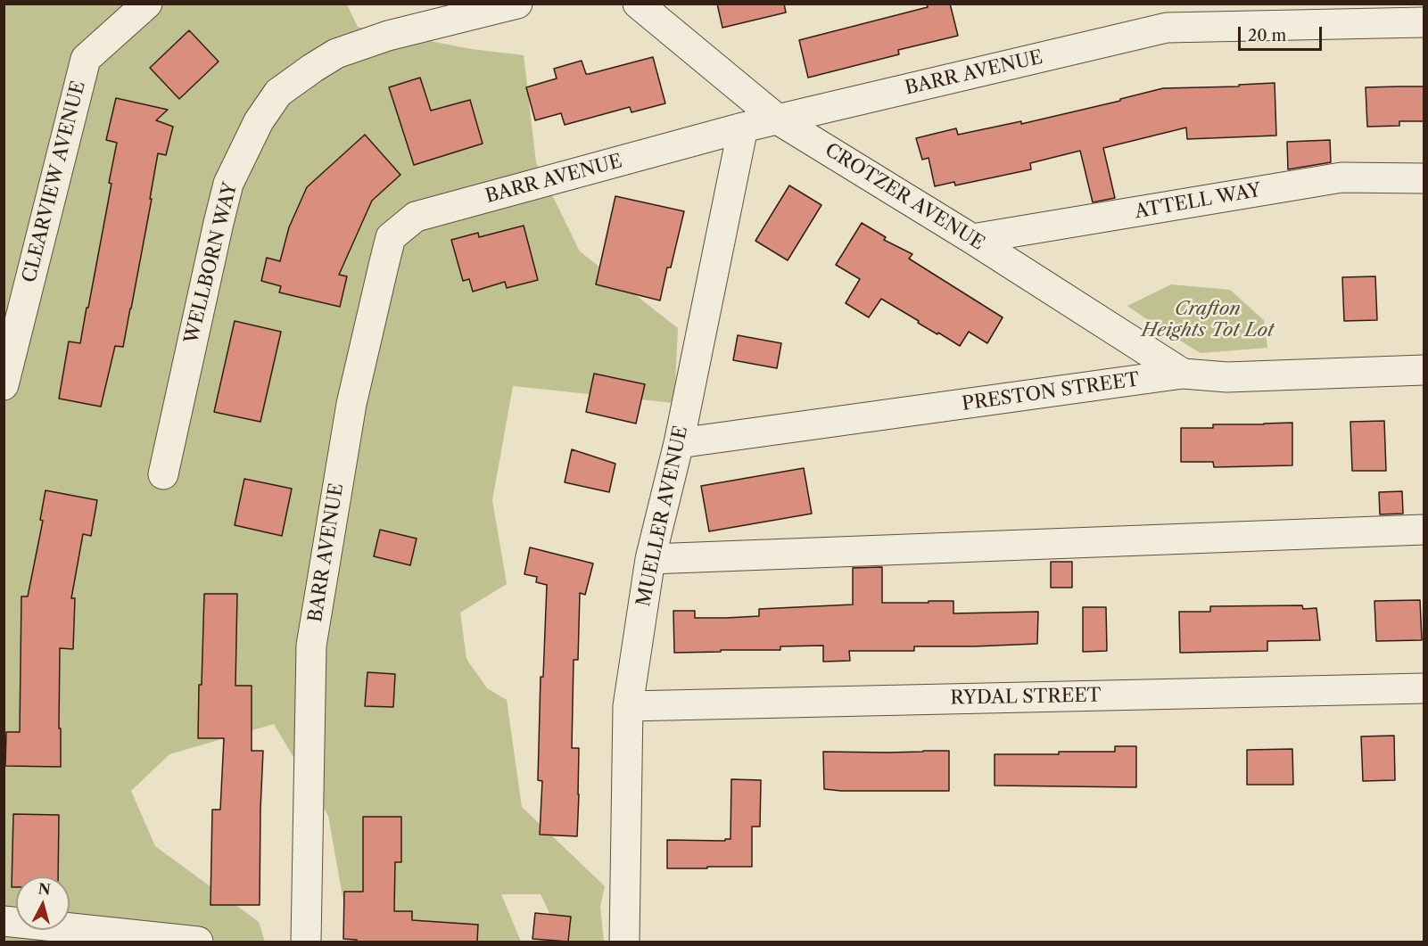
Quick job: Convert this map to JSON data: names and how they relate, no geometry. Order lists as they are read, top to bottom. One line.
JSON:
{"streets":{"street":["BARR AVENUE","CLEARVIEW AVENUE","CROTZER AVENUE","ATTELL WAY","WELLBORN WAY","PRESTON STREET","MUELLER AVENUE","RYDAL STREET"]},"crossings":[["BARR AVENUE","CROTZER AVENUE"],["BARR AVENUE","MUELLER AVENUE"],["CROTZER AVENUE","ATTELL WAY"],["CROTZER AVENUE","PRESTON STREET"],["PRESTON STREET","MUELLER AVENUE"],["MUELLER AVENUE","RYDAL STREET"]],"parks":["Crafton Heights Tot Lot"],"scale_bar":"20 m","north":"top"}
